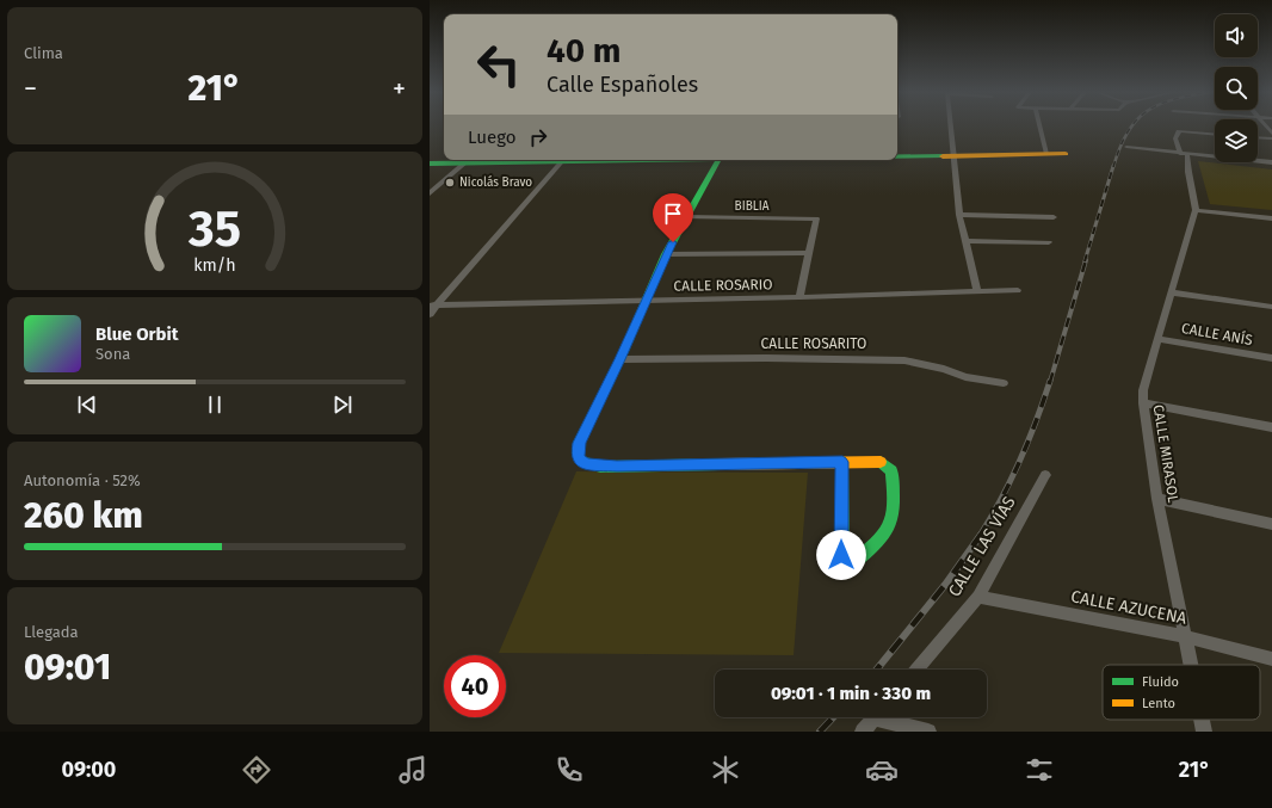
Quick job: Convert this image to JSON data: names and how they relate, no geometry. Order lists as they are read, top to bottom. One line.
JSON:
{"streets":{"street":["BIBLIA","CALLE ROSARIO","CALLE ANÍS","CALLE ROSARITO","CALLE MIRASOL","CALLE LAS VÍAS","CALLE AZUCENA"]},"crossings":[["CALLE ANÍS","CALLE MIRASOL"],["CALLE MIRASOL","CALLE AZUCENA"],["CALLE LAS VÍAS","CALLE AZUCENA"]],"places":["Nicolás Bravo"],"legend":["Fluido","Lento"],"page":{"tile":["Clima",["Autonomía · 52%","260 km"],["Llegada","09:01"]],"turn":["40 m","Calle Españoles"],"heat":["−","21°","+"],"then":"Luego","song":["Blue Orbit","Sona"],"limit":"40","trip":"09:01 · 1 min · 330 m","tabs":["09:00","21°"],"gauge":["35","km/h"]}}
